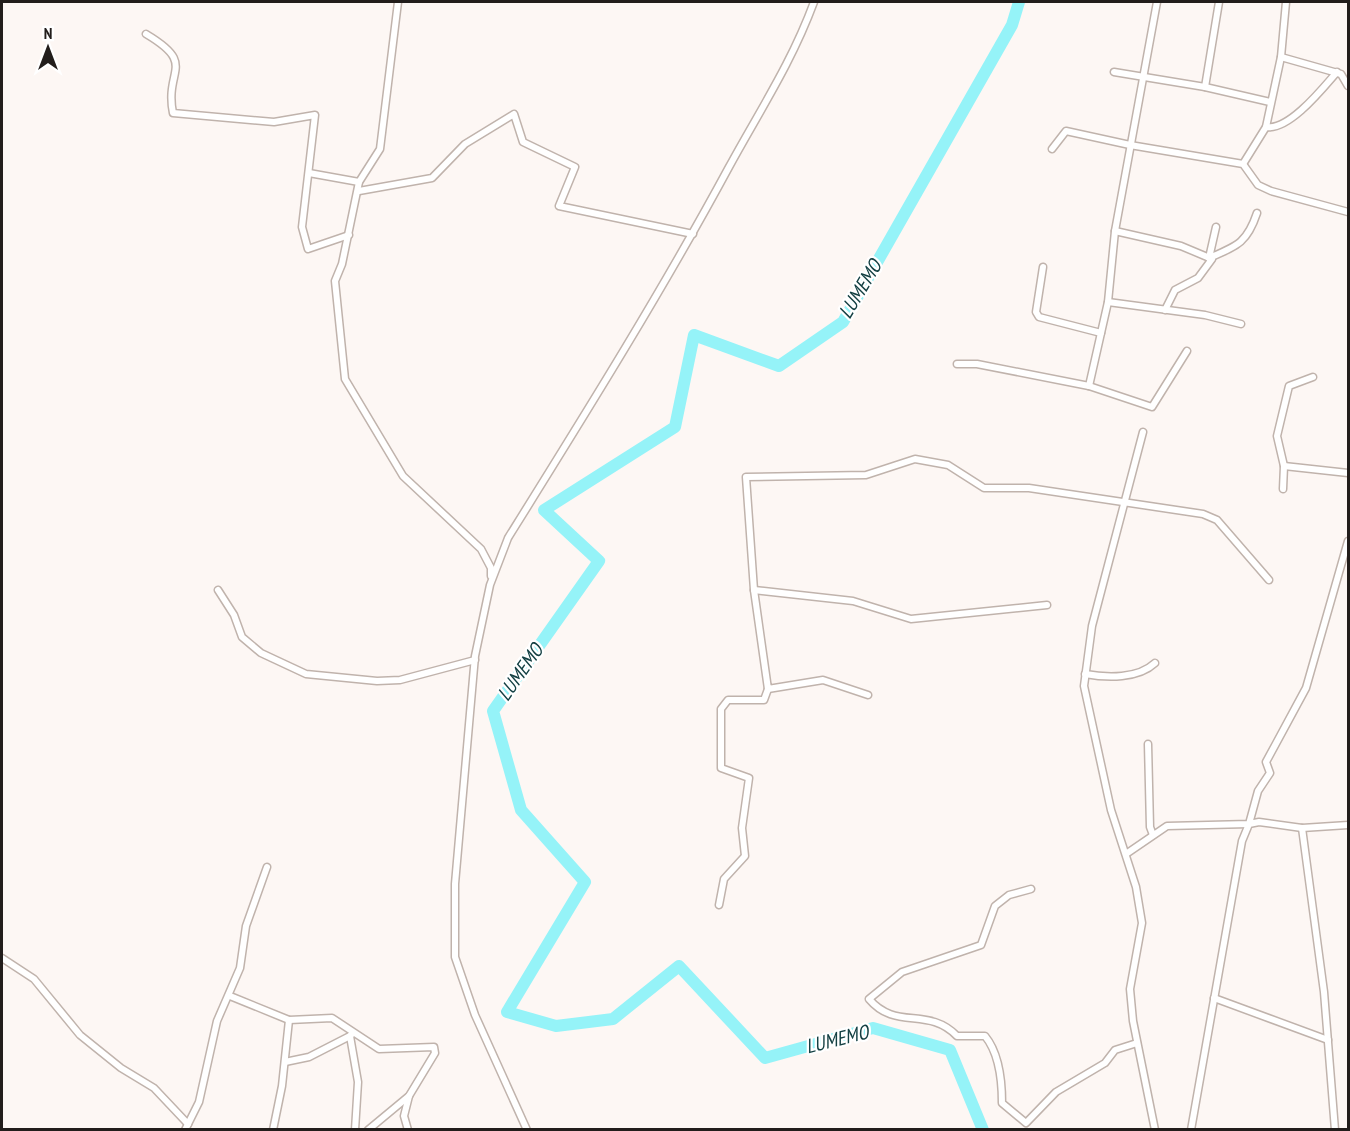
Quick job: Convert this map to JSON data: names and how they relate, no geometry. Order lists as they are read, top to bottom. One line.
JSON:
{"water":["LUMEMO"],"north":"top"}
